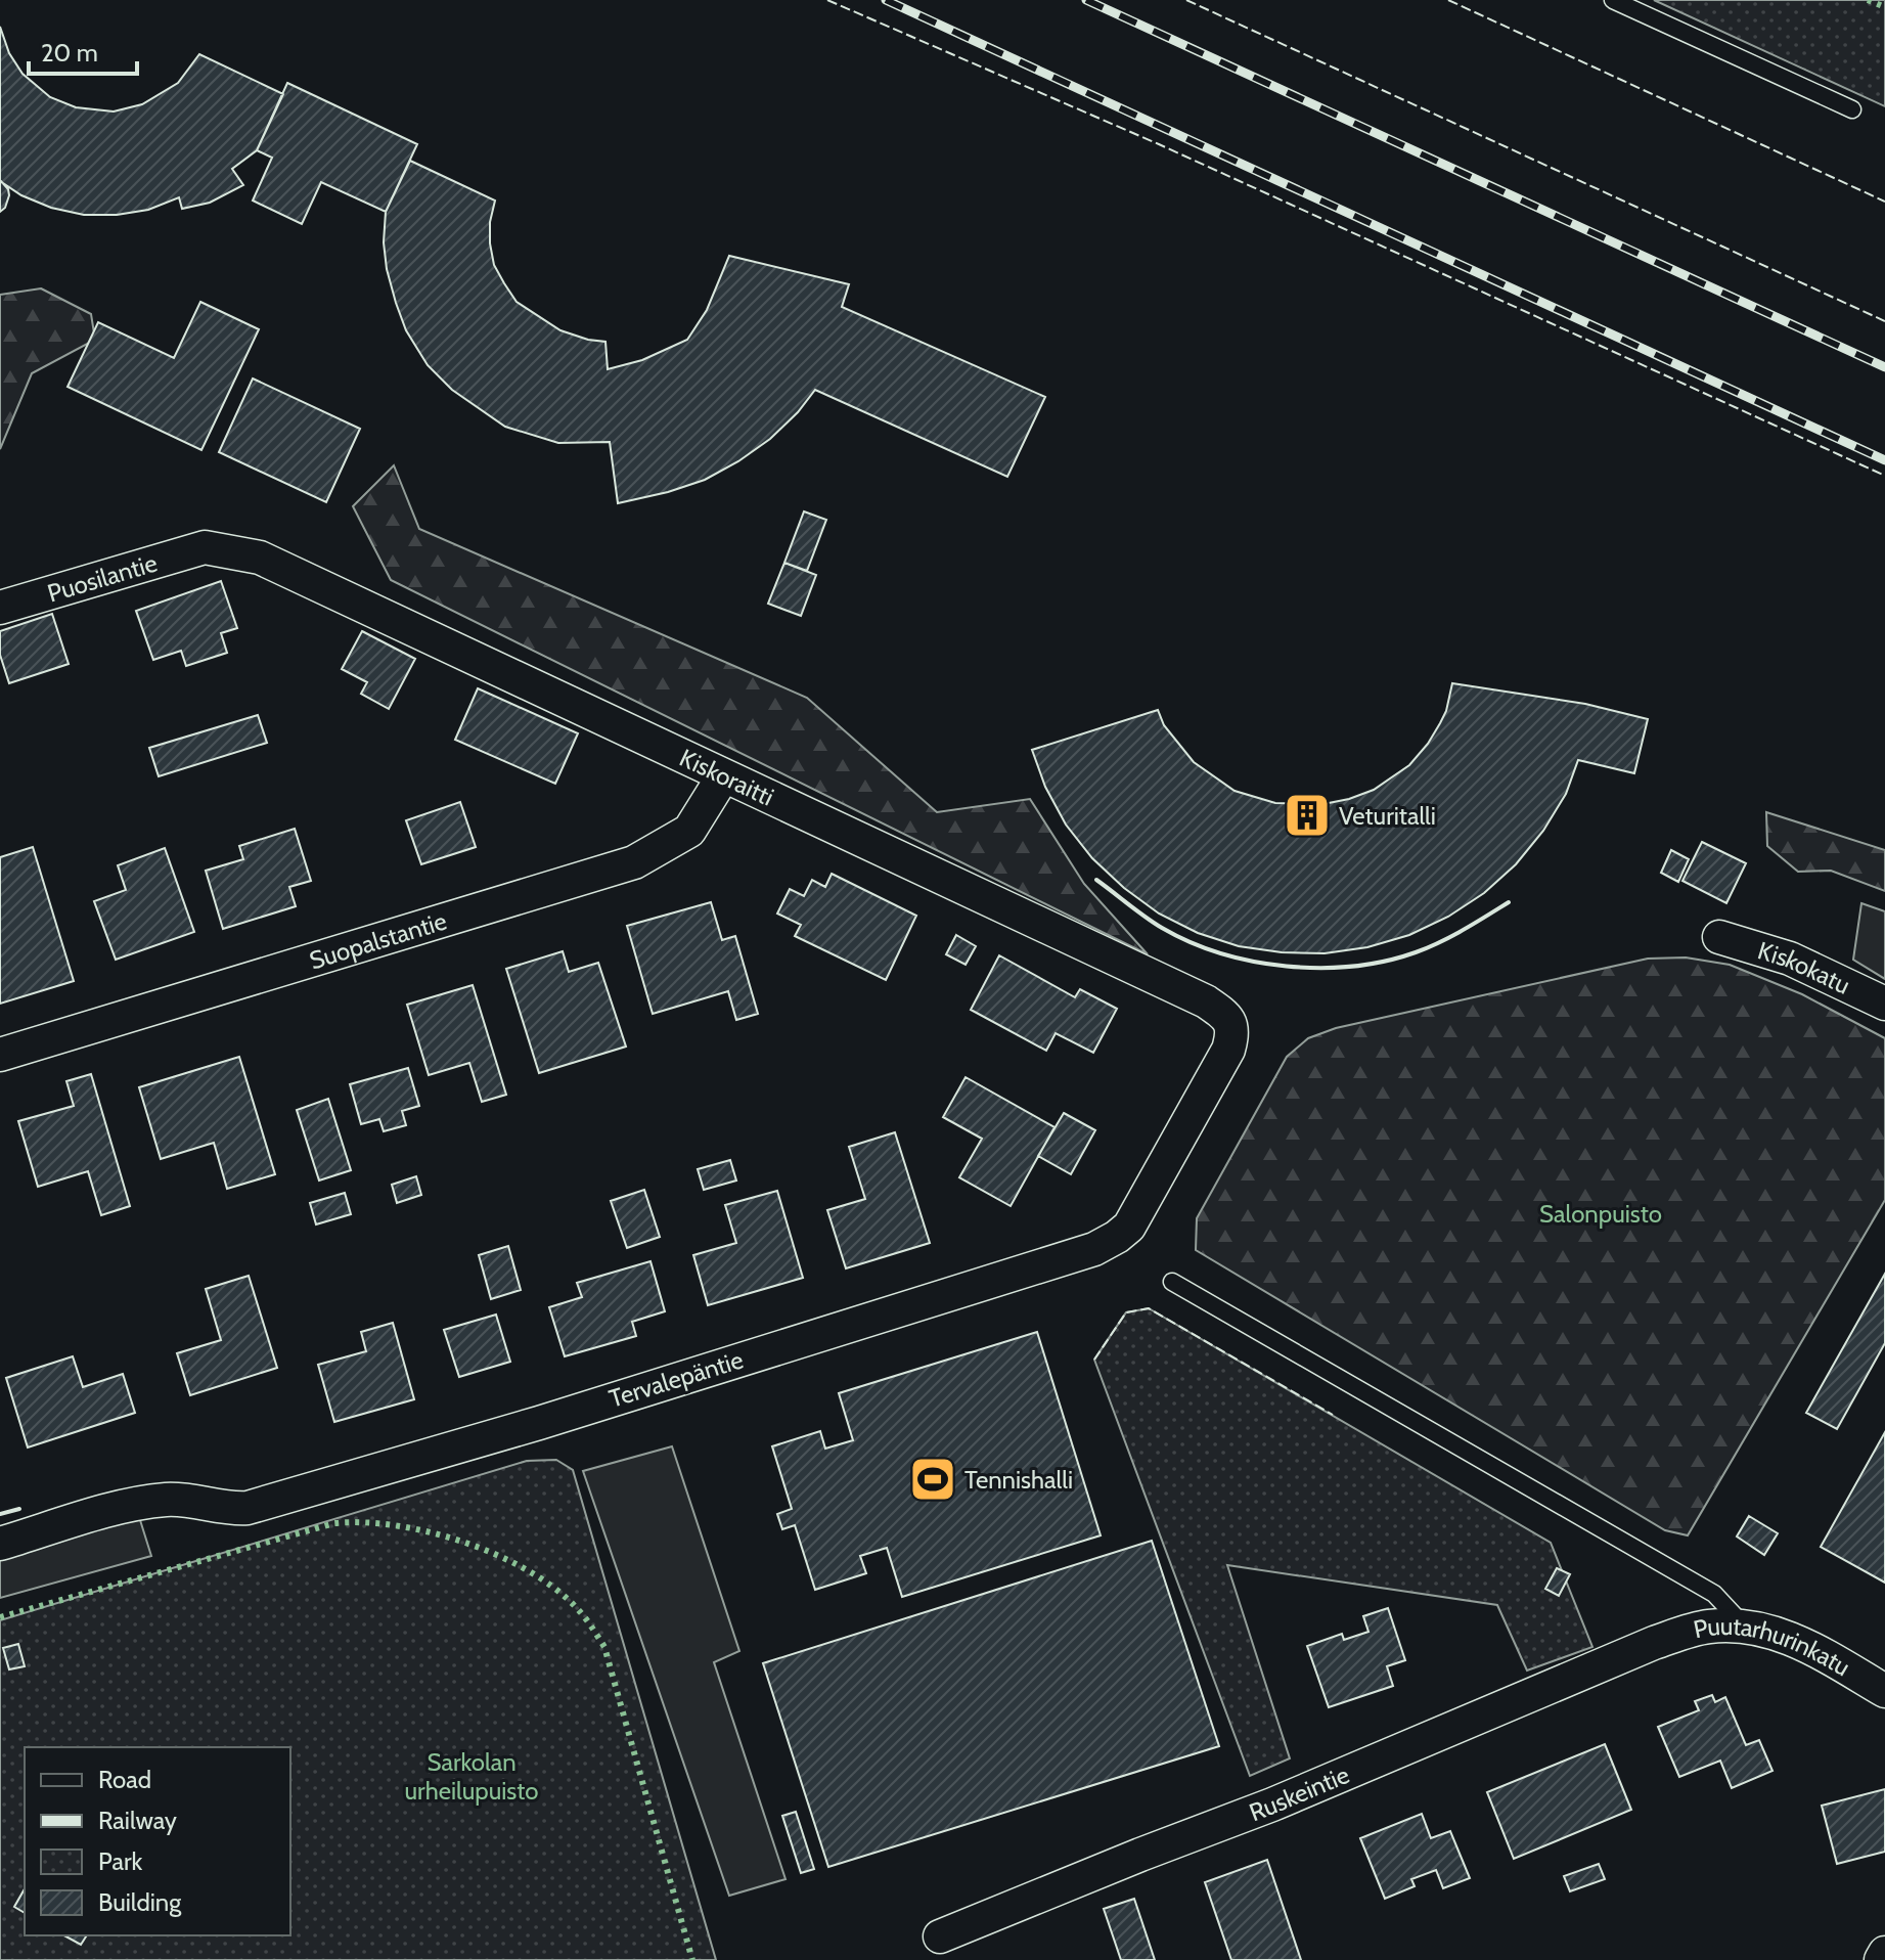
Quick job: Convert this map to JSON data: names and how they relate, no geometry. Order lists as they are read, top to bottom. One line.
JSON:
{"streets":{"street":["Puosilantie","Kiskoraitti","Suopalstantie","Kiskokatu","Tervalepäntie","Puutarhurinkatu","Ruskeintie"]},"crossings":[["Puosilantie","Kiskoraitti"],["Kiskoraitti","Suopalstantie"],["Kiskoraitti","Tervalepäntie"],["Puutarhurinkatu","Ruskeintie"]],"parks":["Salonpuisto","Sarkolan urheilupuisto"],"places":{"building":["Veturitalli"],"sports":["Tennishalli"]},"legend":["Road","Railway","Park","Building"],"scale_bar":"20 m"}
